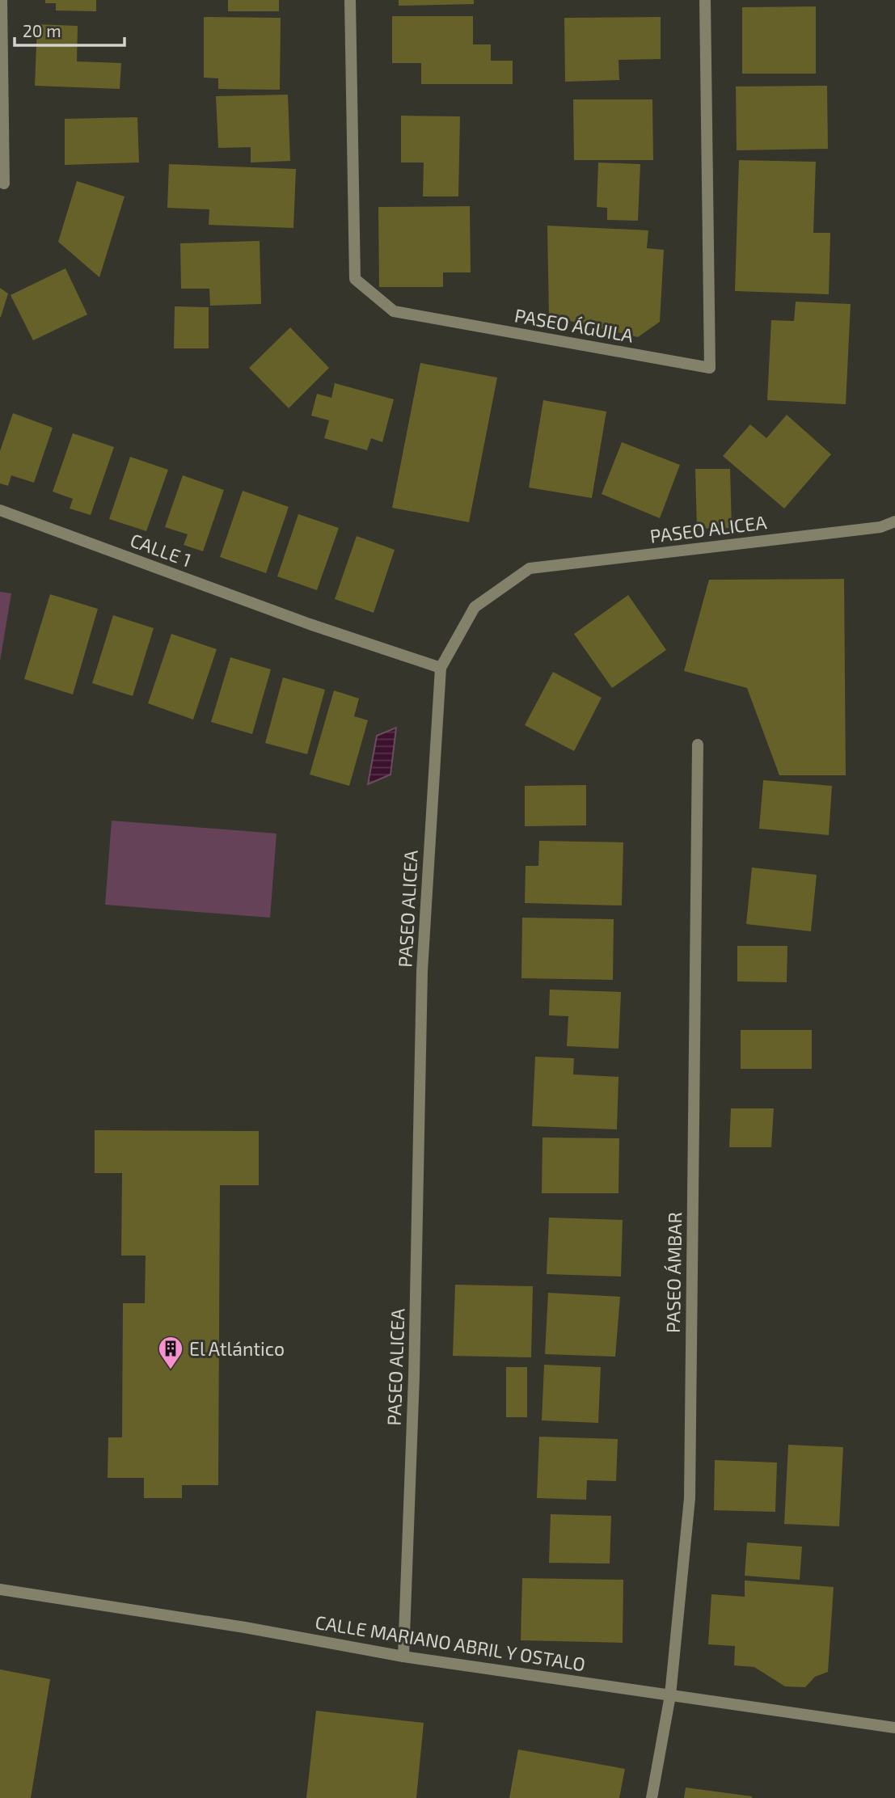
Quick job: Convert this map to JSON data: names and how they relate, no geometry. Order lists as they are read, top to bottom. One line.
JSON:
{"streets":{"street":["PASEO ÁGUILA","PASEO ALICEA","CALLE 1","PASEO ÁMBAR","CALLE MARIANO ABRIL Y OSTALO"]},"crossings":[["PASEO ALICEA","CALLE 1"],["PASEO ALICEA","CALLE MARIANO ABRIL Y OSTALO"],["PASEO ÁMBAR","CALLE MARIANO ABRIL Y OSTALO"]],"places":{"building":["El Atlántico"]},"scale_bar":"20 m"}
